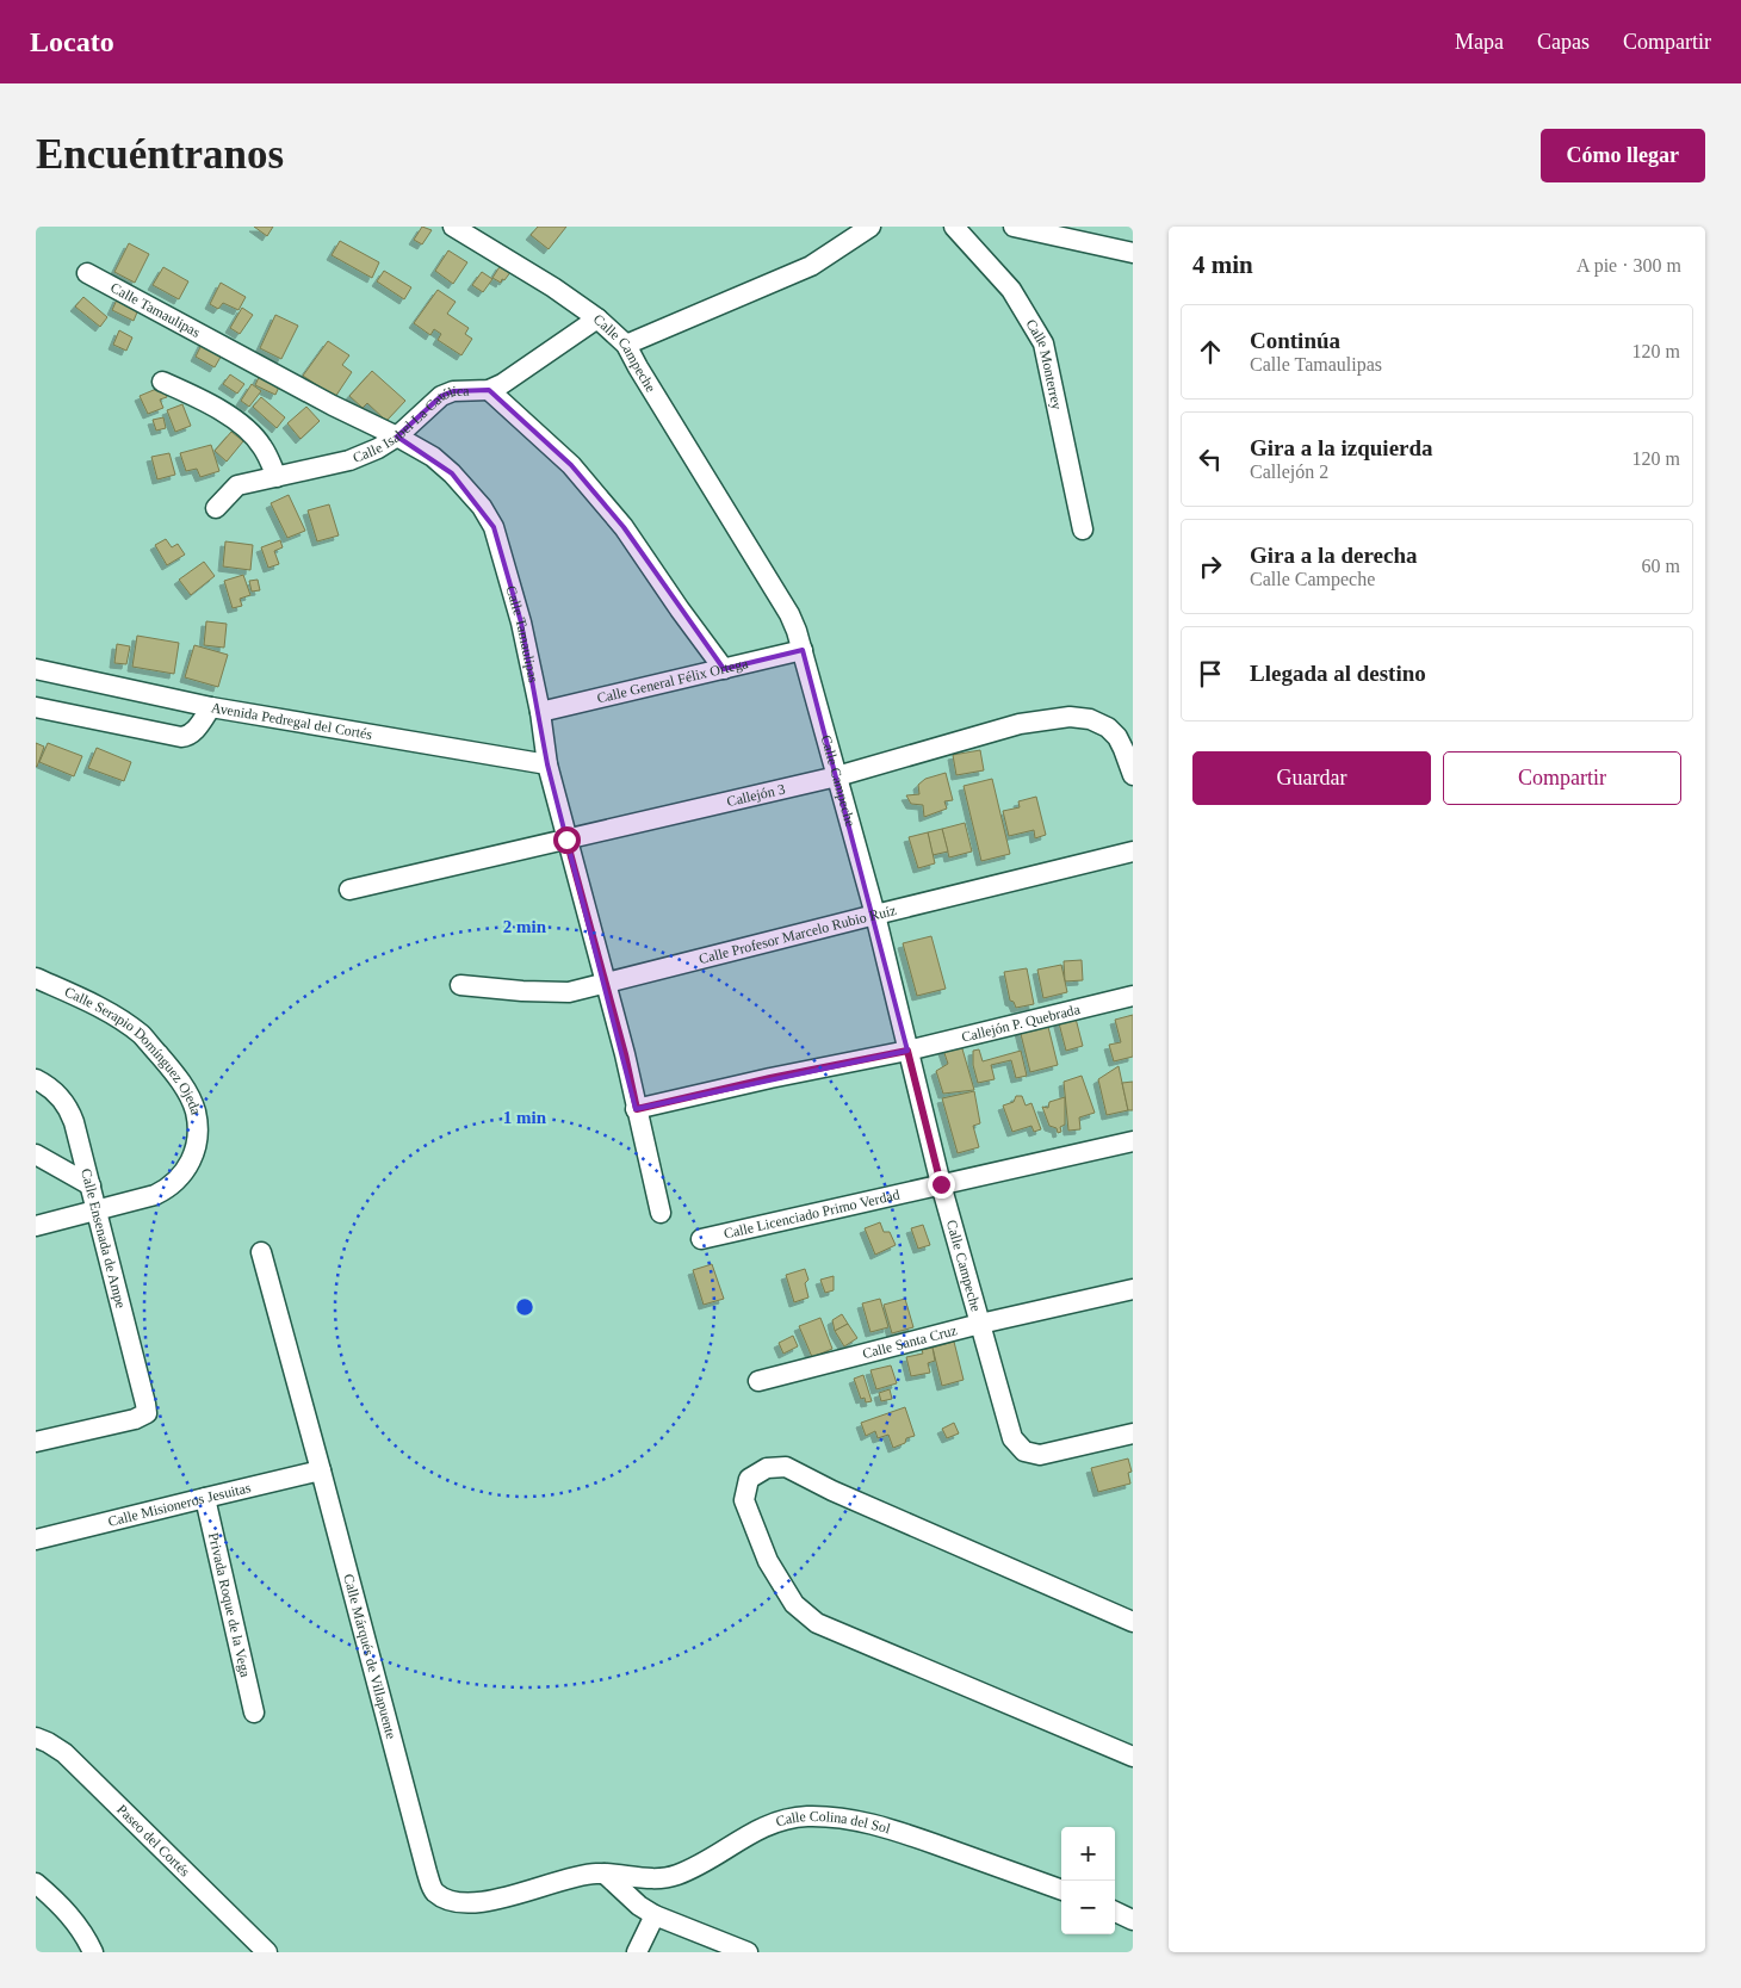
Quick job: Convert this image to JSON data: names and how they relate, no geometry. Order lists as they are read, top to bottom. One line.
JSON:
{"streets":{"street":["Calle Tamaulipas","Calle Campeche","Calle Monterrey","Calle Isabel La Católica","Calle General Félix Ortega","Avenida Pedregal del Cortés","Callejón 3","Calle Profesor Marcelo Rubio Ruíz","Callejón P. Quebrada","Calle Serapio Domínguez Ojeda","Calle Licenciado Primo Verdad","Calle Ensenada de Ampe","Calle Santa Cruz","Calle Misioneros Jesuitas","Privada Roque de la Vega","Calle Márqués de Villapuente","Calle Colina del Sol","Paseo del Cortés"]},"crossings":[["Calle Tamaulipas","Calle Isabel La Católica"],["Calle Tamaulipas","Calle General Félix Ortega"],["Calle Tamaulipas","Avenida Pedregal del Cortés"],["Calle Tamaulipas","Callejón 3"],["Calle Tamaulipas","Calle Profesor Marcelo Rubio Ruíz"],["Calle Tamaulipas","Callejón P. Quebrada"],["Calle Campeche","Calle Isabel La Católica"],["Calle Campeche","Calle General Félix Ortega"],["Calle Campeche","Callejón 3"],["Calle Campeche","Calle Profesor Marcelo Rubio Ruíz"],["Calle Campeche","Callejón P. Quebrada"],["Calle Campeche","Calle Licenciado Primo Verdad"],["Calle Campeche","Calle Santa Cruz"],["Calle Serapio Domínguez Ojeda","Calle Ensenada de Ampe"],["Calle Misioneros Jesuitas","Privada Roque de la Vega"],["Calle Misioneros Jesuitas","Calle Márqués de Villapuente"],["Calle Márqués de Villapuente","Calle Colina del Sol"]],"page":{"header":"Locato","nav":["Mapa","Capas","Compartir"],"buttons":["Cómo llegar",["Guardar","Compartir"]],"title":"Encuéntranos","heading":["4 min","A pie · 300 m"],"list":[["Continúa","Calle Tamaulipas","120 m"],["Gira a la izquierda","Callejón 2","120 m"],["Gira a la derecha","Calle Campeche","60 m"],"Llegada al destino"],"map_buttons":["+","−"]},"rings":["2 min","1 min"]}
